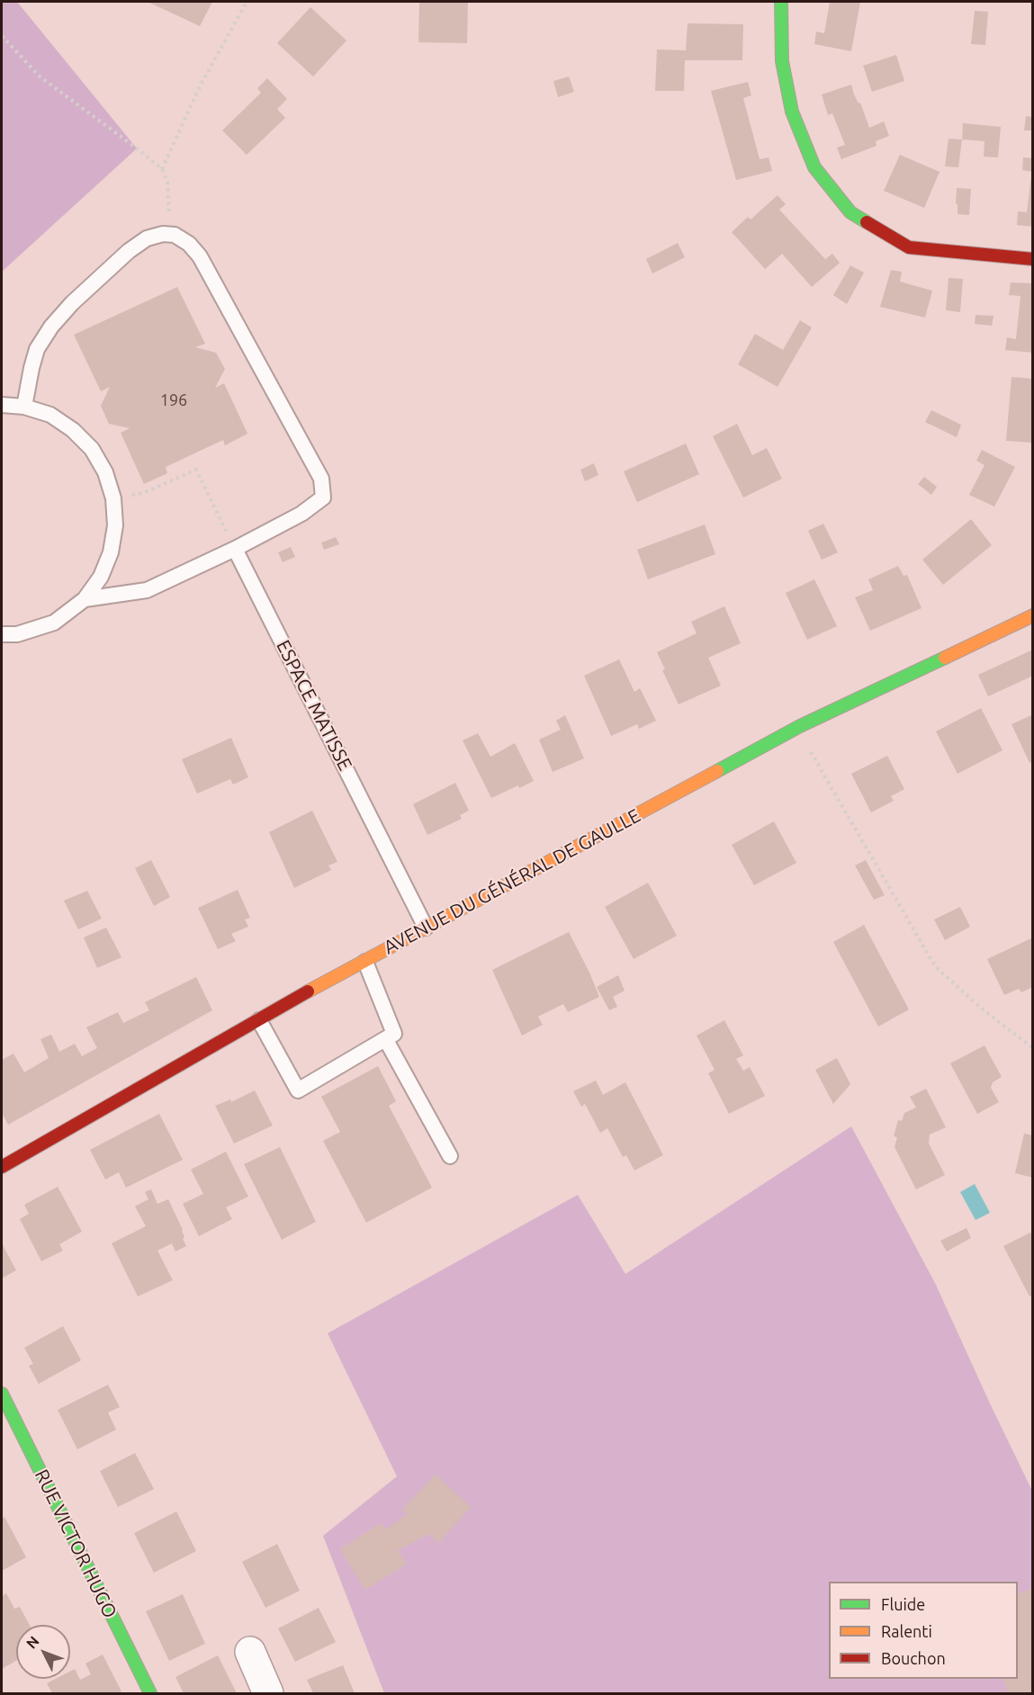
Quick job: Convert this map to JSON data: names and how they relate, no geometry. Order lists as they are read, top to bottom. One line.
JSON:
{"streets":{"main road":["AVENUE DU GÉNÉRAL DE GAULLE","RUE VICTOR HUGO"],"lane":["ESPACE MATISSE"]},"crossings":[["ESPACE MATISSE","AVENUE DU GÉNÉRAL DE GAULLE"]],"house_numbers":["196"],"legend":["Fluide","Ralenti","Bouchon"],"north":"top left"}
